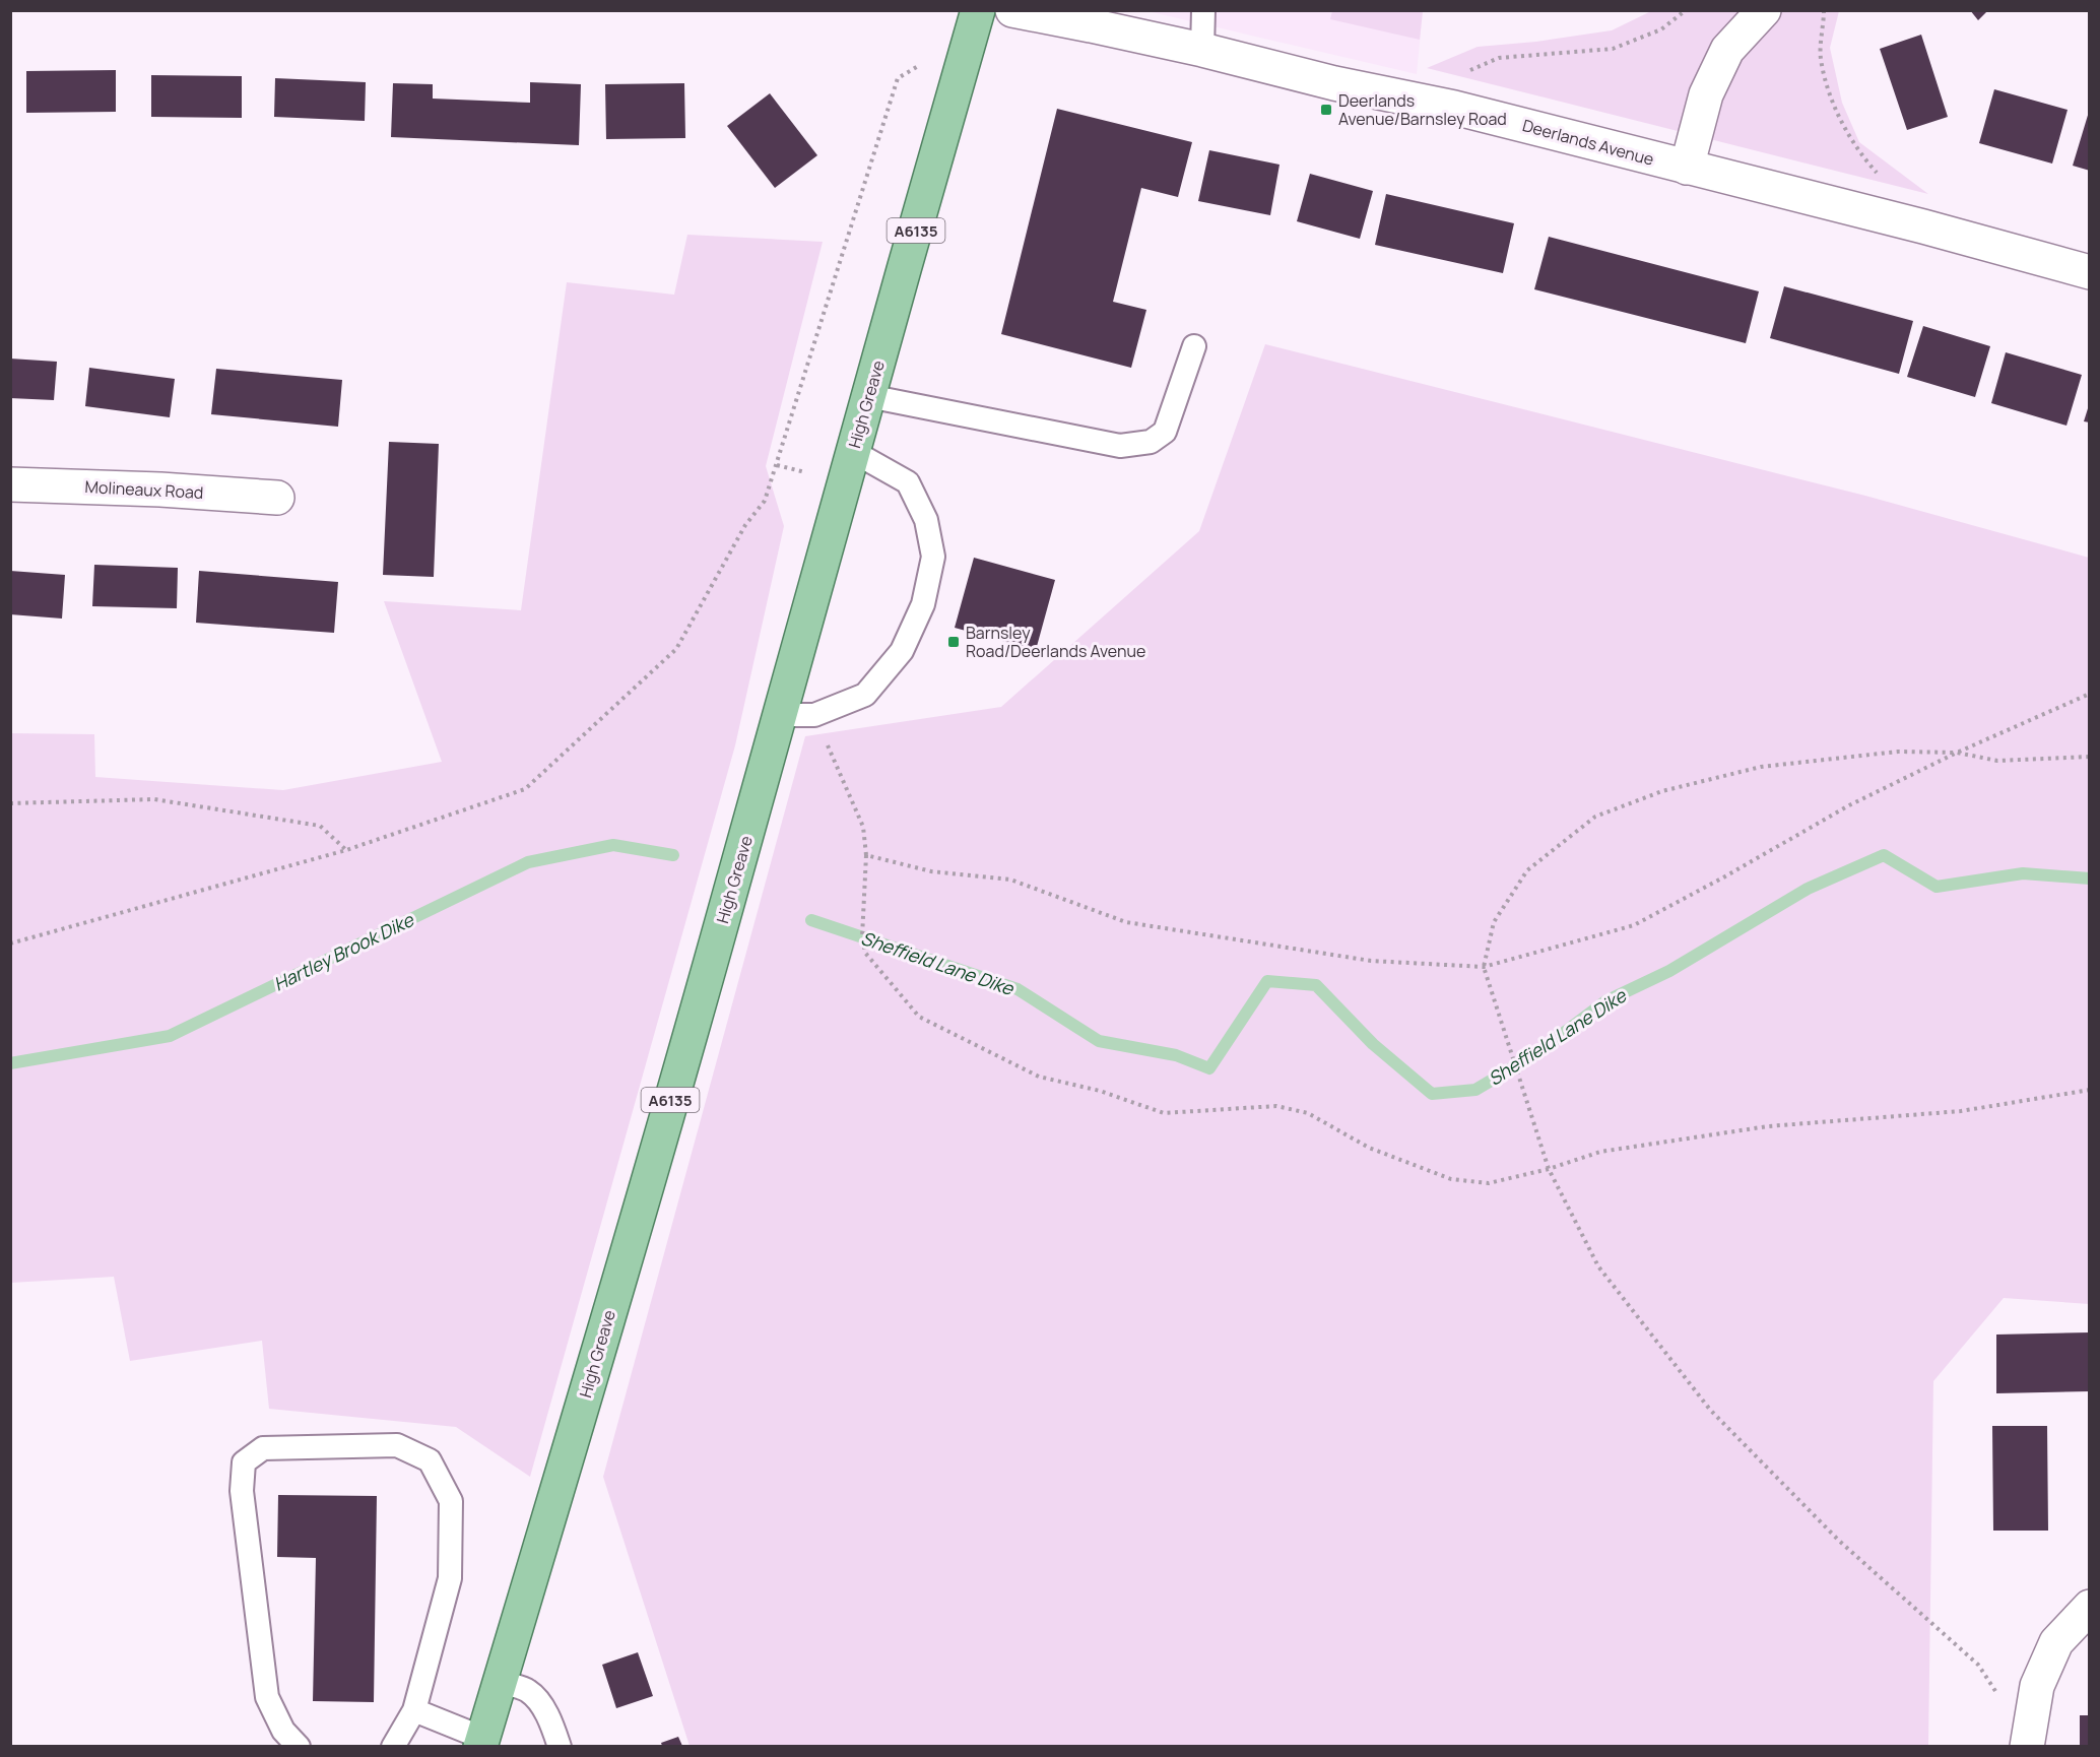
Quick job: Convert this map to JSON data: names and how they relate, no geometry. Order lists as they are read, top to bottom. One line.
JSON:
{"streets":{"main road":["A6135","High Greave"],"street":["Deerlands Avenue","Molineaux Road"]},"water":["Hartley Brook Dike","Sheffield Lane Dike"],"places":{"transit":["Deerlands Avenue/Barnsley Road","Barnsley Road/Deerlands Avenue"]}}
